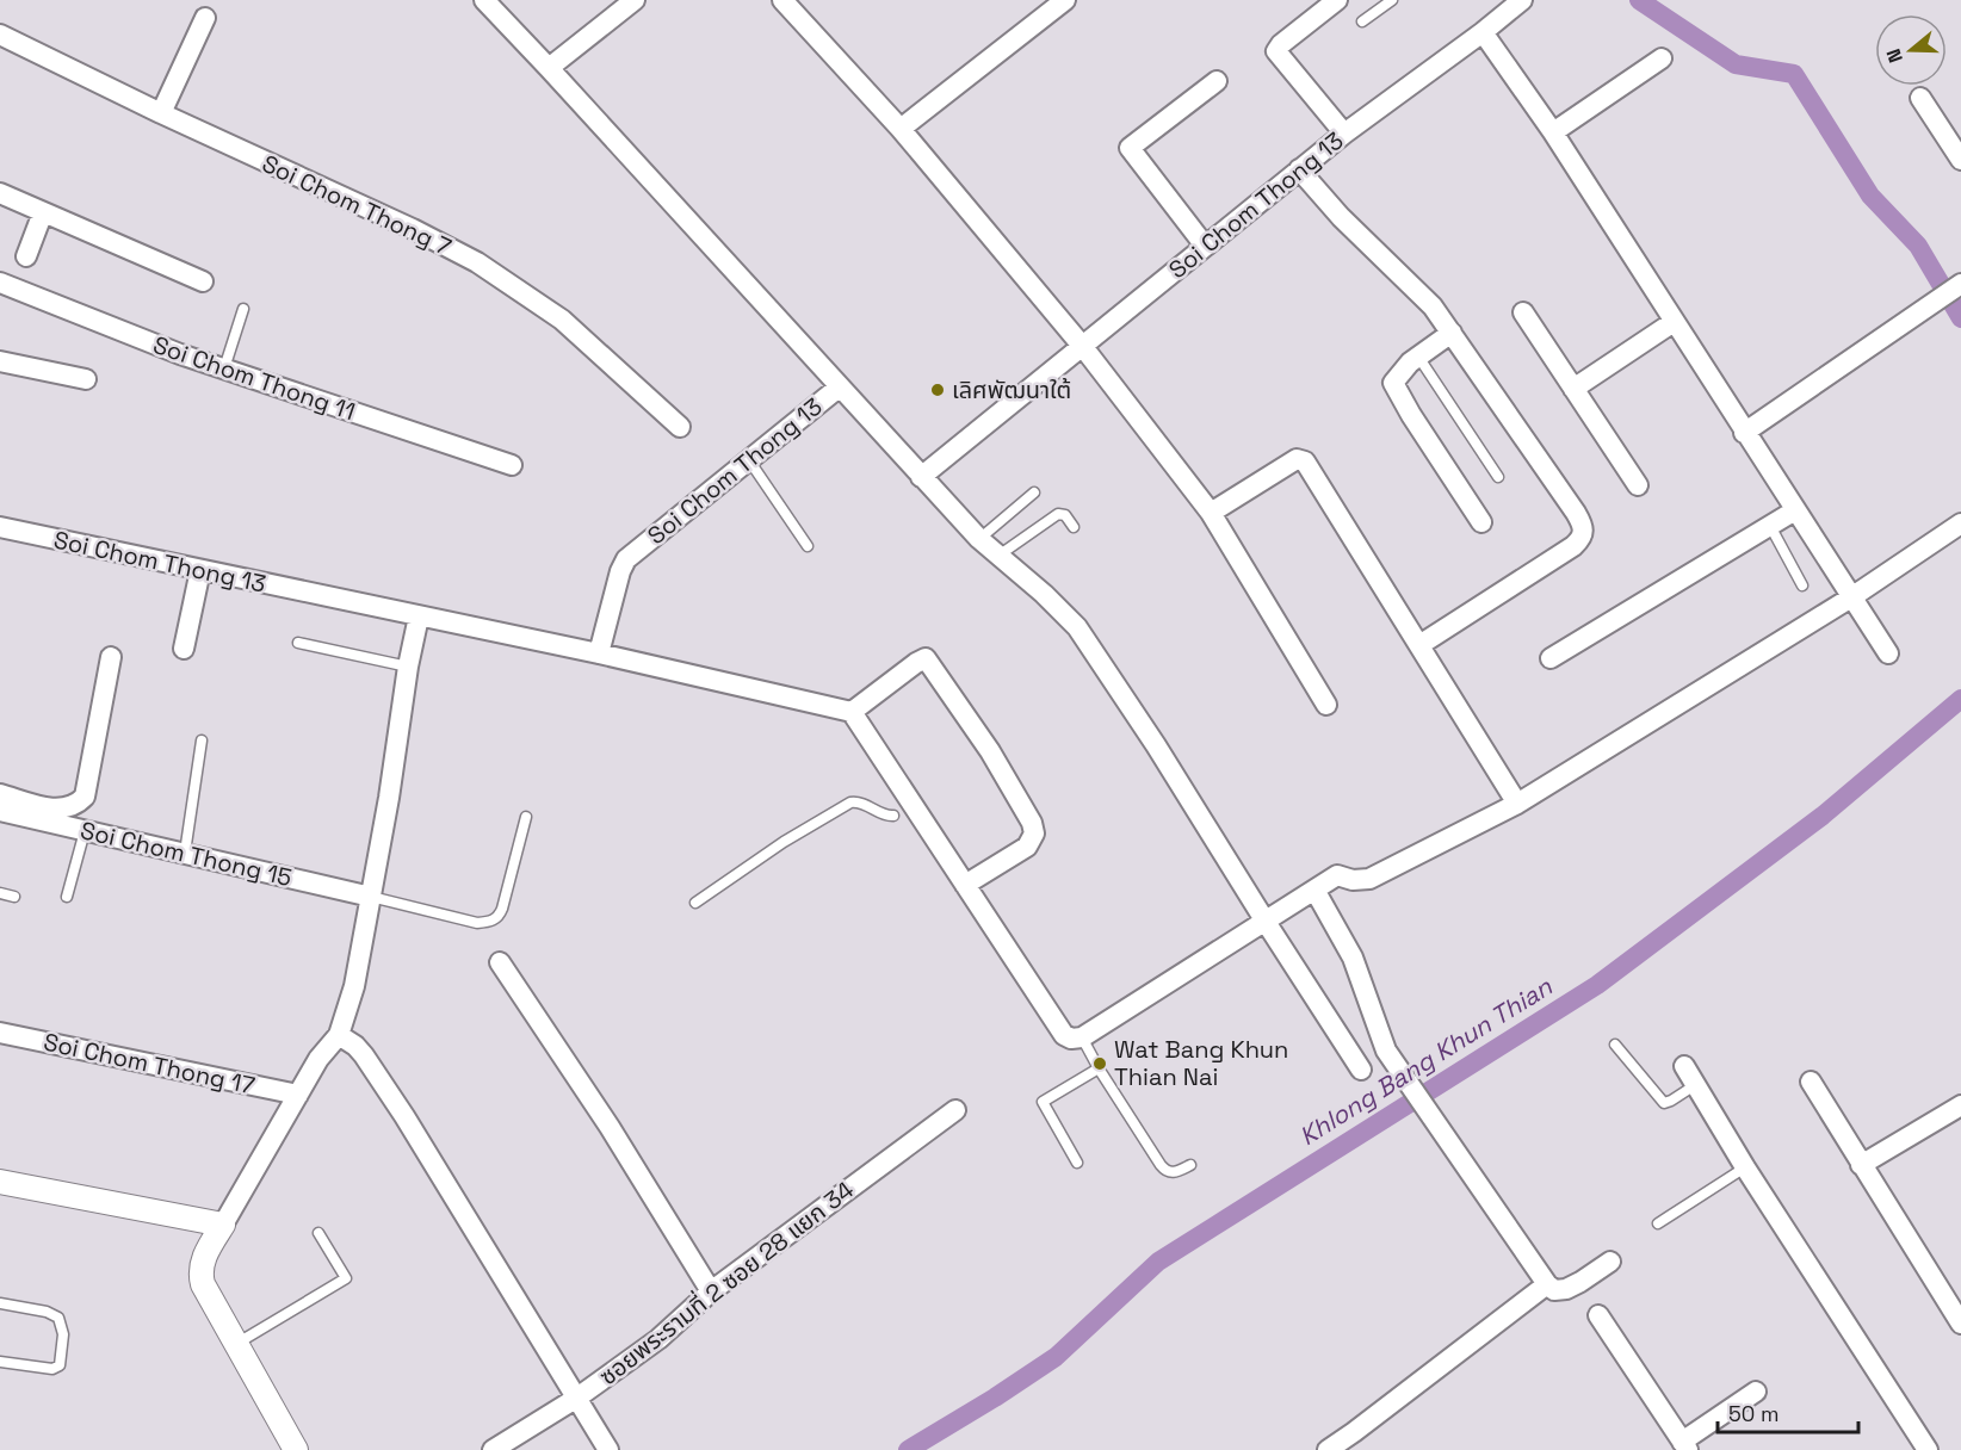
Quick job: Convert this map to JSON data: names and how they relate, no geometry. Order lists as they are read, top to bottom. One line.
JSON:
{"streets":{"street":["Soi Chom Thong 7","Soi Chom Thong 13","Soi Chom Thong 11","Soi Chom Thong 15","Soi Chom Thong 17","ซอยพระรามที่ 2 ซอย 28 แยก 34"]},"water":["Khlong Bang Khun Thian"],"places":["เลิศพัฒนาใต้","Wat Bang Khun Thian Nai"],"scale_bar":"50 m","north":"left"}
